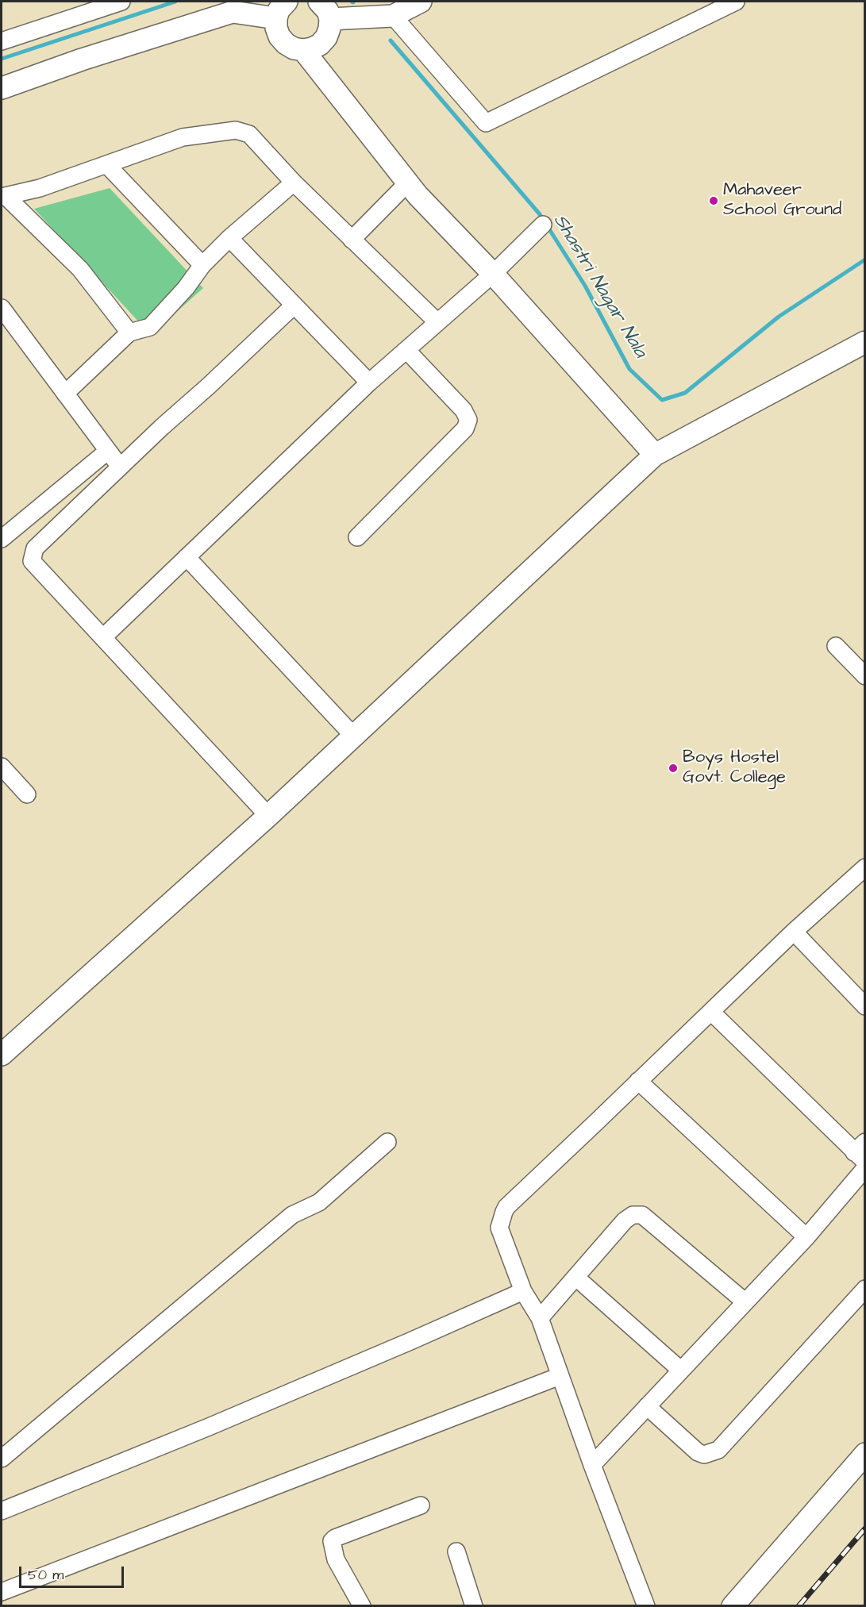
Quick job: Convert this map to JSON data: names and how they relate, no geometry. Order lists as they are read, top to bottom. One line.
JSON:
{"water":["Shastri Nagar Nala"],"places":["Mahaveer School Ground","Boys Hostel Govt. College"],"scale_bar":"50 m"}
